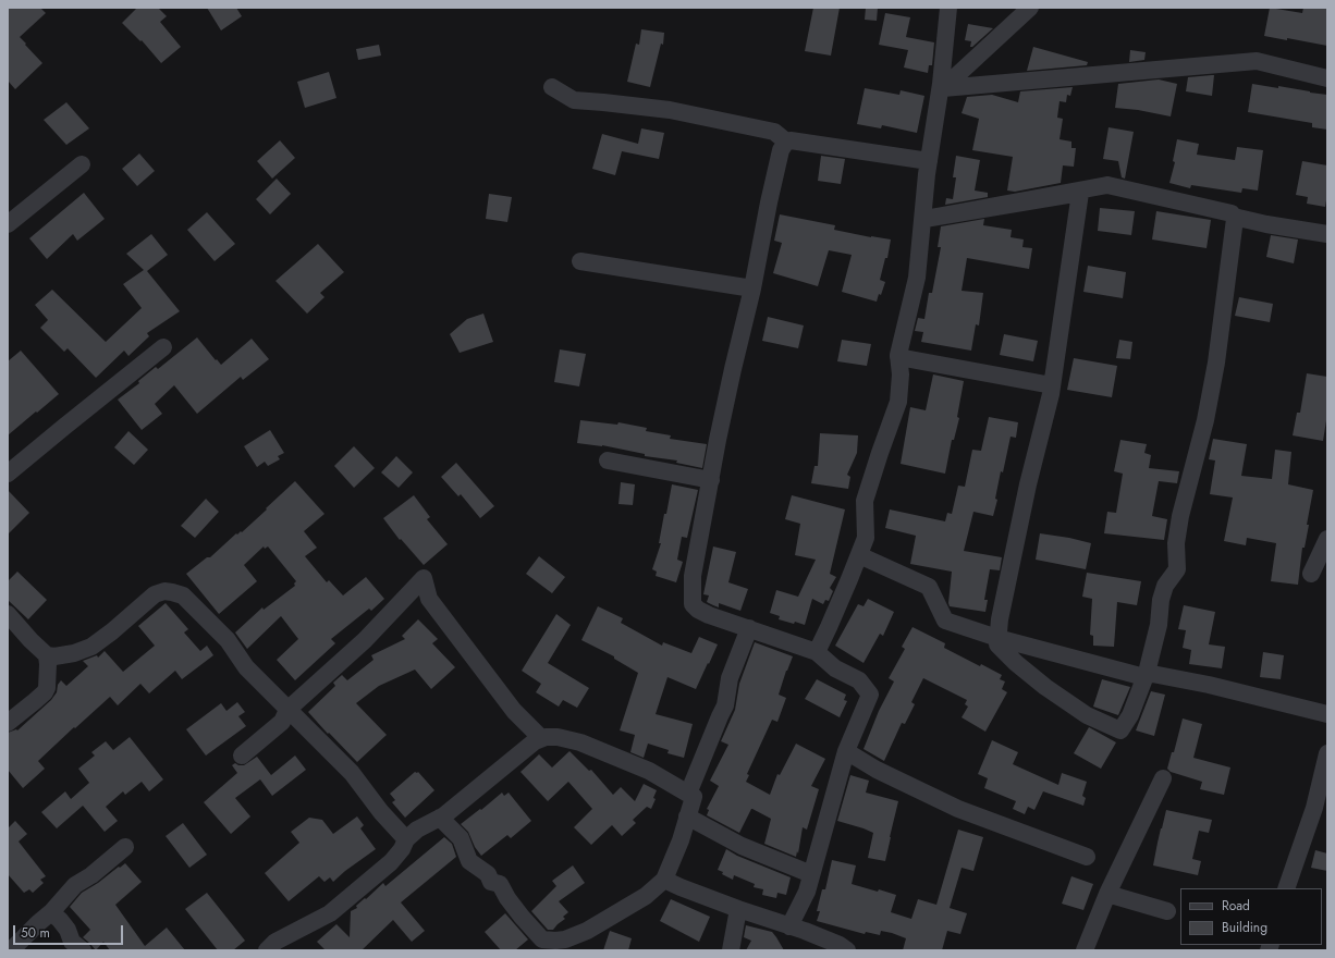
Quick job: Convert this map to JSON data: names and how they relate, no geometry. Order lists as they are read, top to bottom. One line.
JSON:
{"legend":["Road","Building"],"scale_bar":"50 m"}
